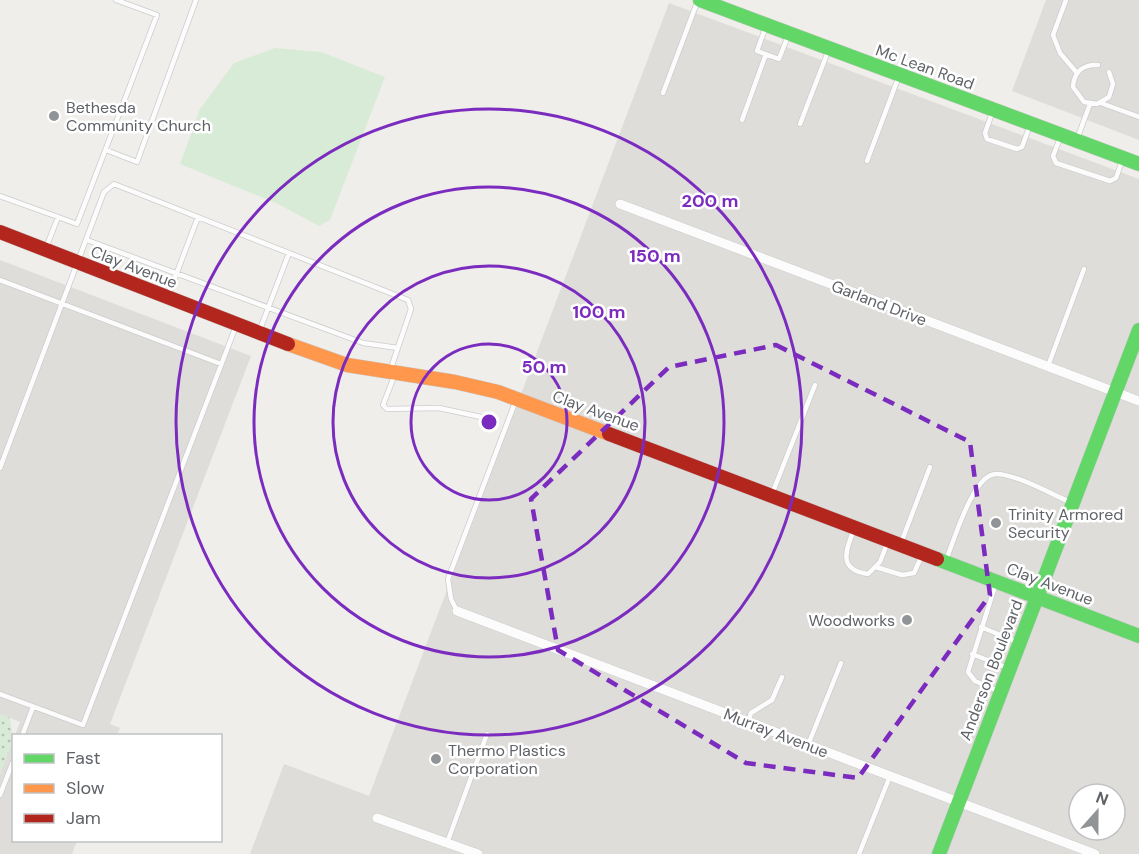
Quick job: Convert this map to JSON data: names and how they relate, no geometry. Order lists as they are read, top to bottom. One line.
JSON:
{"streets":{"street":["Mc Lean Road","Clay Avenue","Garland Drive","Anderson Boulevard","Murray Avenue"]},"crossings":[["Clay Avenue","Anderson Boulevard"],["Garland Drive","Anderson Boulevard"],["Anderson Boulevard","Murray Avenue"]],"places":["Bethesda Community Church","Trinity Armored Security","Woodworks","Thermo Plastics Corporation"],"legend":["Fast","Slow","Jam"],"north":"top","rings":["200 m","150 m","100 m","50 m"]}
